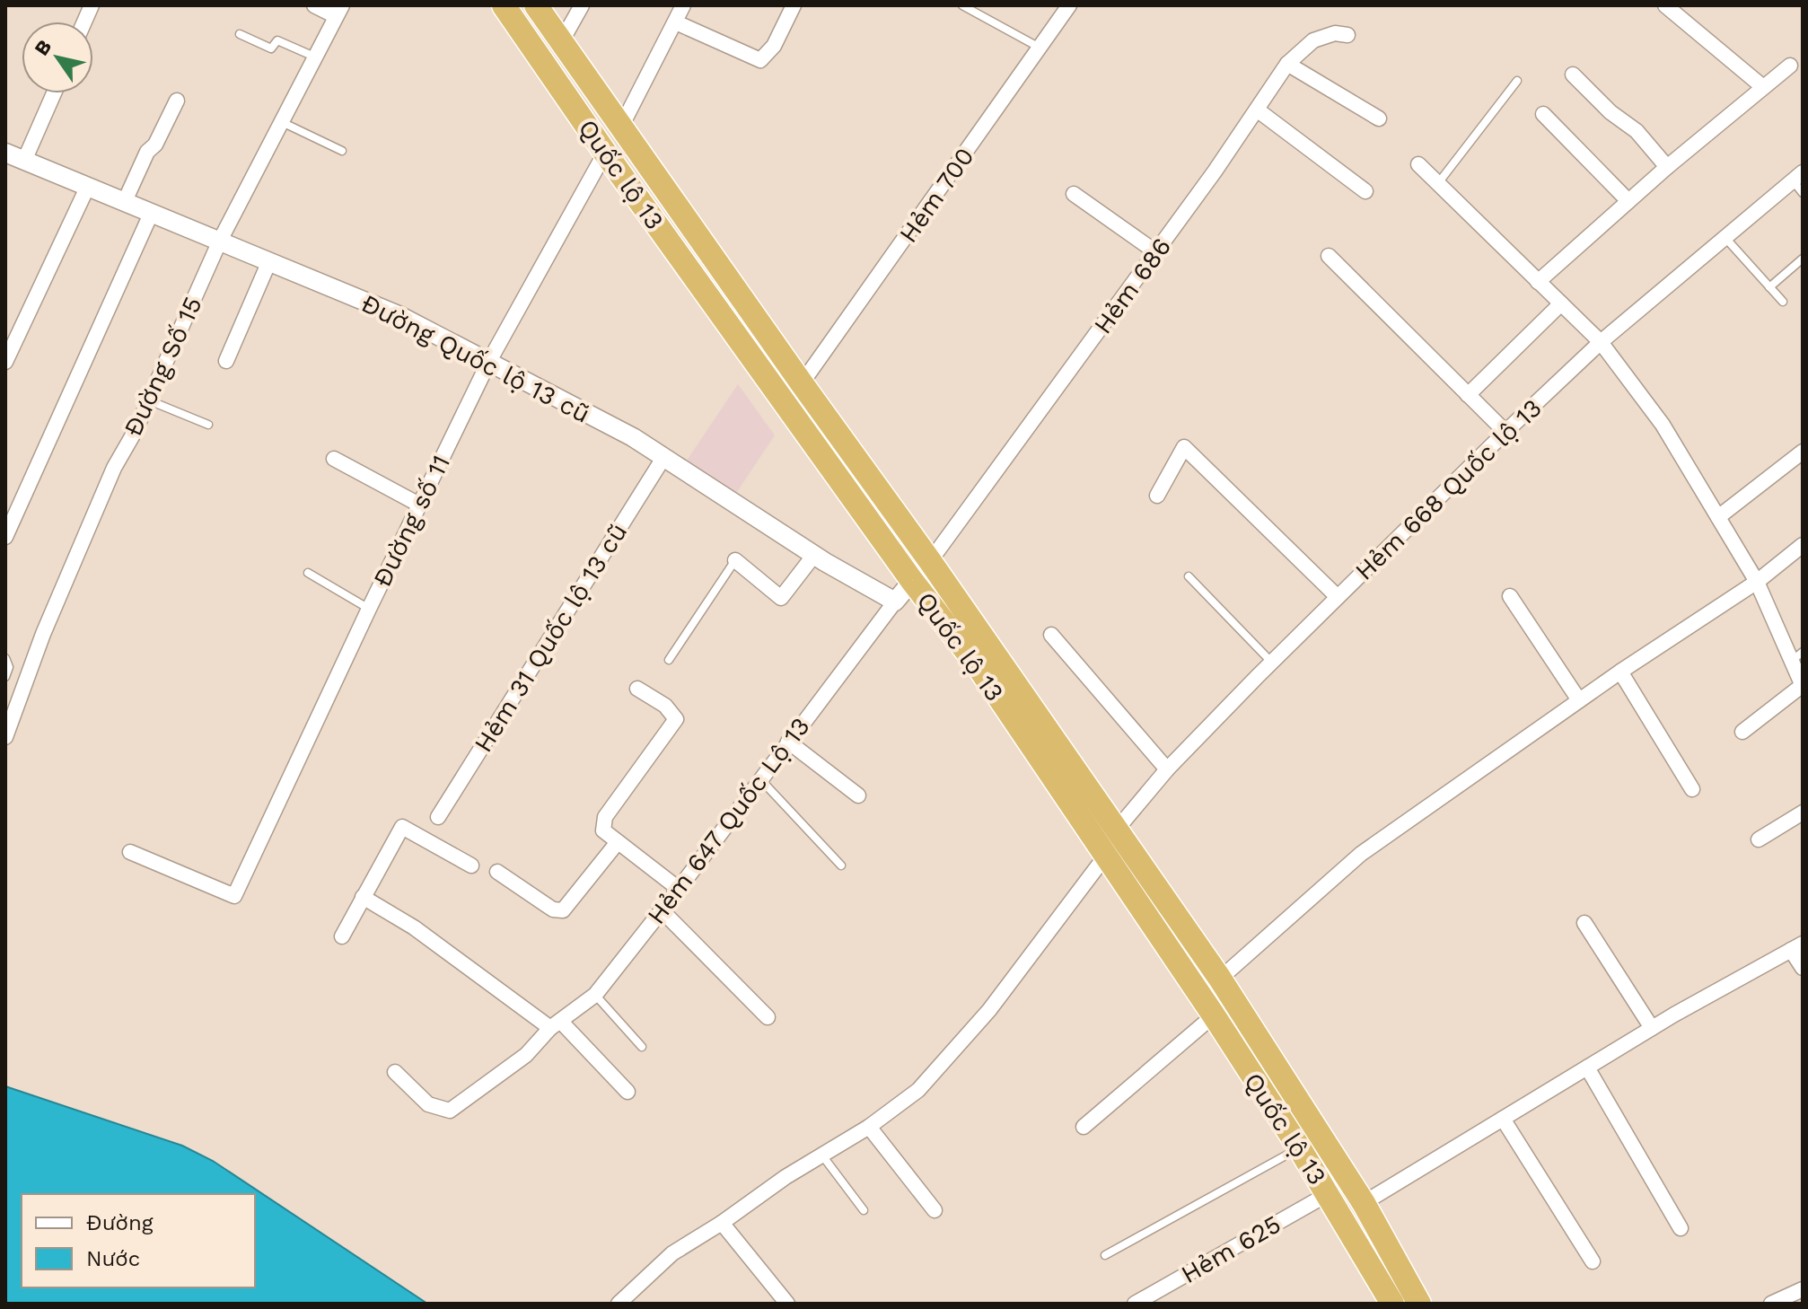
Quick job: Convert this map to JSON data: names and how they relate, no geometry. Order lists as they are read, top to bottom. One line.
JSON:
{"streets":{"highway":["Quốc lộ 13"],"street":["Hẻm 700","Hẻm 686","Đường Quốc lộ 13 cũ","Đường Số 15","Hẻm 668 Quốc lộ 13","Đường số 11","Hẻm 31 Quốc lộ 13 cũ","Hẻm 647 Quốc Lộ 13","Hẻm 625"]},"crossings":[["Quốc lộ 13","Hẻm 700"],["Quốc lộ 13","Hẻm 686"],["Quốc lộ 13","Hẻm 668 Quốc lộ 13"],["Quốc lộ 13","Đường số 11"],["Quốc lộ 13","Hẻm 625"],["Đường Quốc lộ 13 cũ","Đường Số 15"],["Đường Quốc lộ 13 cũ","Đường số 11"],["Đường Quốc lộ 13 cũ","Hẻm 31 Quốc lộ 13 cũ"],["Đường Quốc lộ 13 cũ","Hẻm 647 Quốc Lộ 13"]],"legend":["Đường","Nước"],"north":"top left"}
